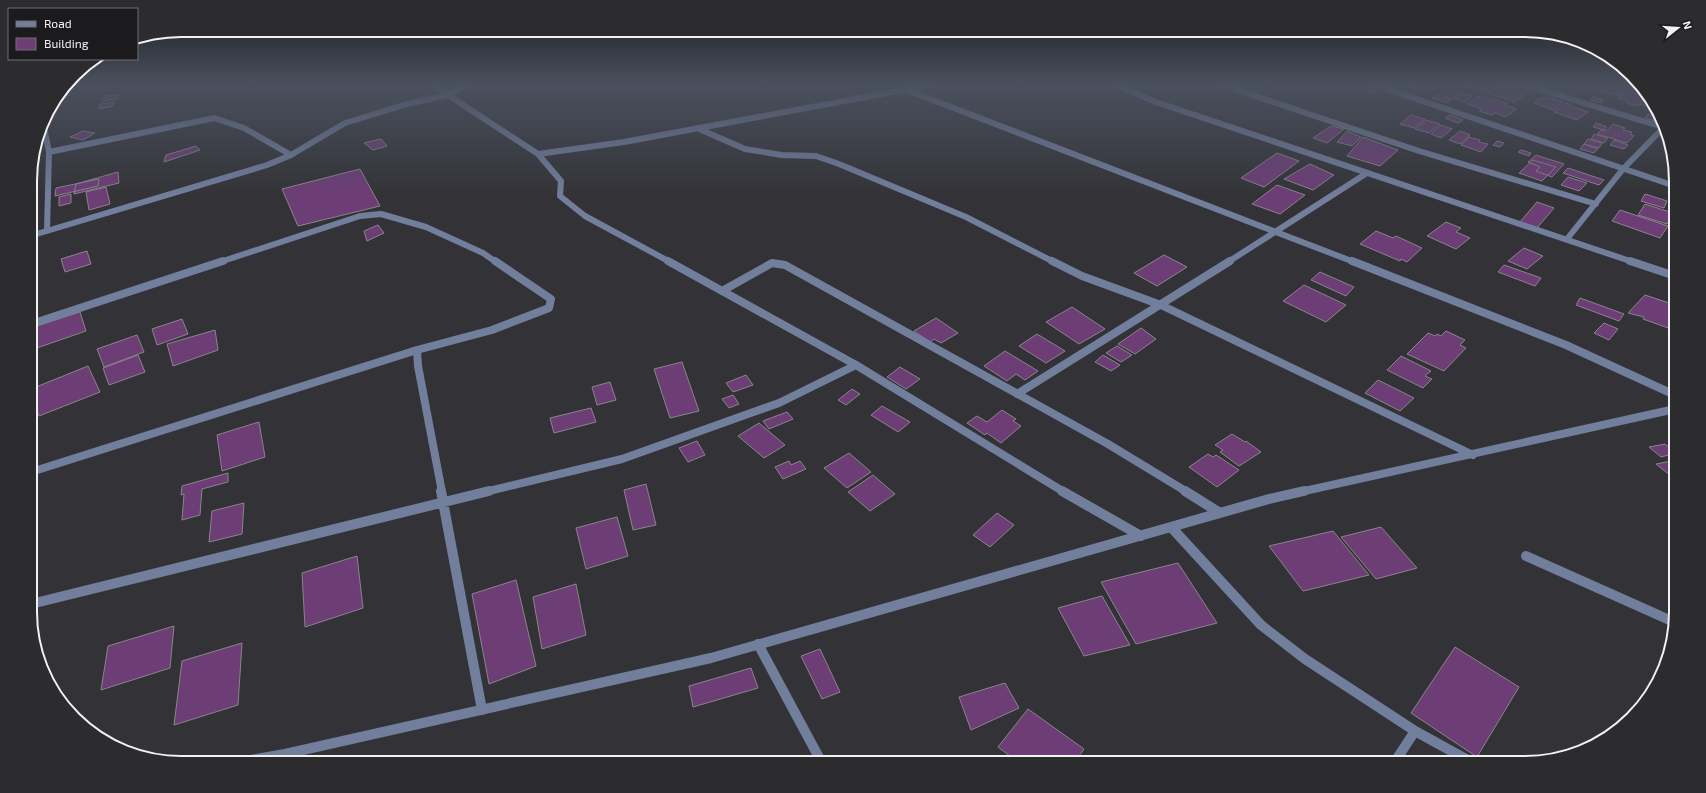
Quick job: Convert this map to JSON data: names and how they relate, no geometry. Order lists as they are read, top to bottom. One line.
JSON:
{"legend":["Road","Building"],"north":"right"}
